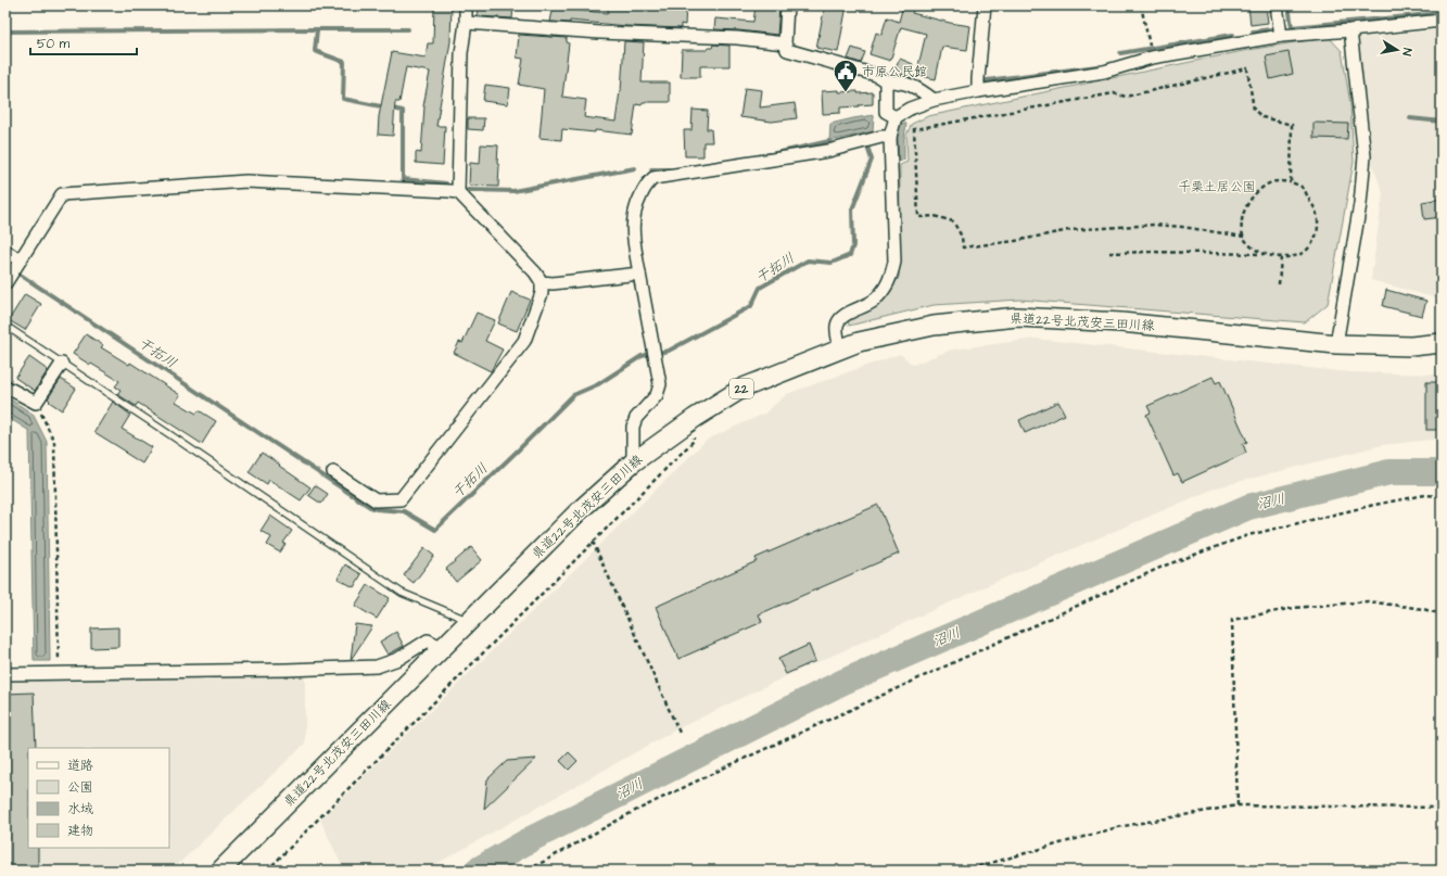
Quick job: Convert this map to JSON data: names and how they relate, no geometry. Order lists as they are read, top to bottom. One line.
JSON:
{"streets":{"main road":["県道22号北茂安三田川線","22"]},"water":["干拓川","沼川"],"parks":["千栗土居公園"],"places":{"public building":["市原公民館"]},"legend":["道路","公園","水域","建物"],"scale_bar":"50 m","north":"right"}
